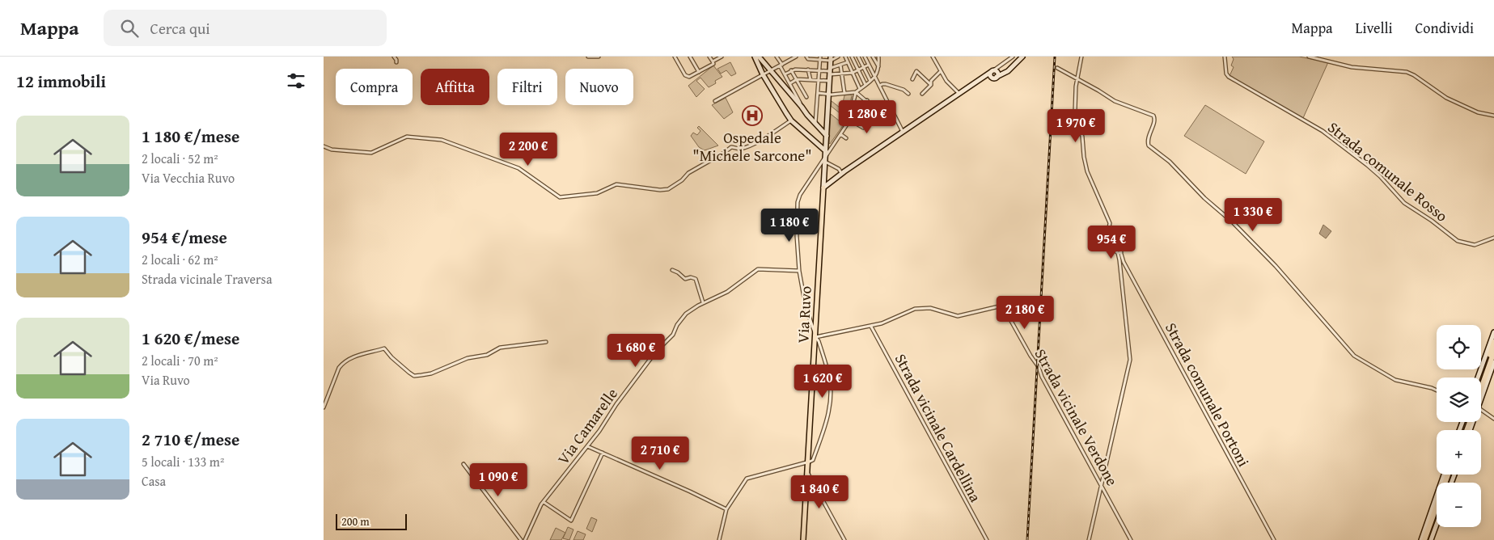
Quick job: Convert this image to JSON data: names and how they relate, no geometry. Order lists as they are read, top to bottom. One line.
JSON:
{"streets":{"main road":["Via Ruvo"],"street":["Strada comunale Rosso","Strada comunale Portoni","Strada vicinale Verdone","Via Camarelle","Strada vicinale Cardellina"]},"crossings":[["Via Ruvo","Strada vicinale Verdone"],["Strada vicinale Verdone","Strada vicinale Cardellina"]],"places":{"hospital":["Ospedale \"Michele Sarcone\""]},"scale_bar":"200 m","page":{"header":"Mappa","search":"Cerca qui","nav":["Mappa","Livelli","Condividi"],"heading":"12 immobili","chip":["Compra","Affitta","Filtri","Nuovo"],"price":["1 280 €","1 970 €","2 200 €","1 330 €","1 180 €","954 €","2 180 €","1 680 €","1 620 €","2 710 €","1 090 €","1 840 €"],"list":[{"name":"1 180 €/mese","note":"2 locali · 52 m² · Via Vecchia Ruvo"},{"name":"954 €/mese","note":"2 locali · 62 m² · Strada vicinale Traversa"},{"name":"1 620 €/mese","note":"2 locali · 70 m² · Via Ruvo"},{"name":"2 710 €/mese","note":"5 locali · 133 m² · Casa"}],"map_buttons":["+","−"],"scale":"200 m"}}
